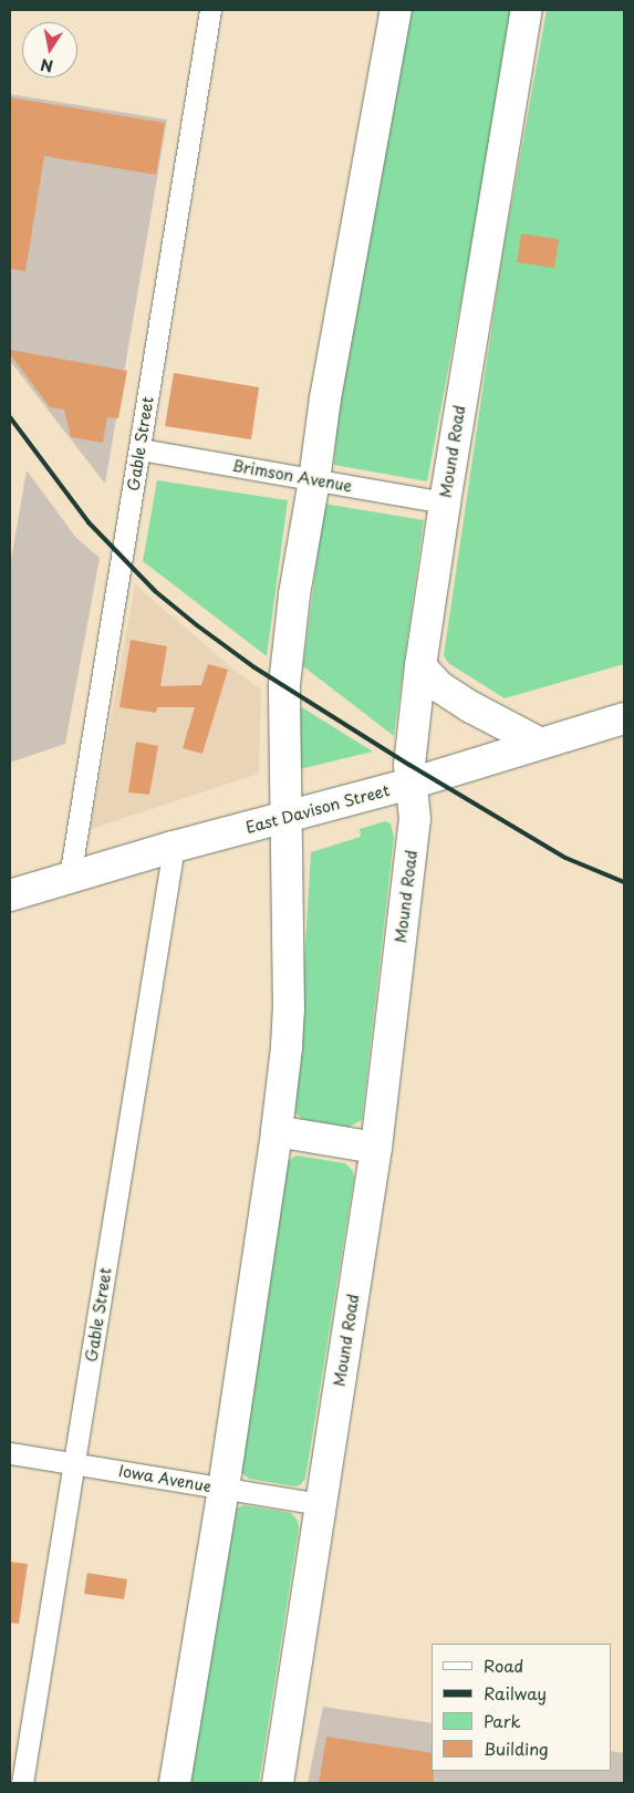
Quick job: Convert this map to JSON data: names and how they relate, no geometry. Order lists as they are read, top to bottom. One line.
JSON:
{"streets":{"main road":["Mound Road","East Davison Street"],"street":["Gable Street","Brimson Avenue","Iowa Avenue"]},"crossings":[["Gable Street","Brimson Avenue"],["Gable Street","East Davison Street"],["Gable Street","Iowa Avenue"],["Mound Road","Brimson Avenue"],["Mound Road","East Davison Street"],["Mound Road","Iowa Avenue"]],"legend":["Road","Railway","Park","Building"],"north":"bottom"}
